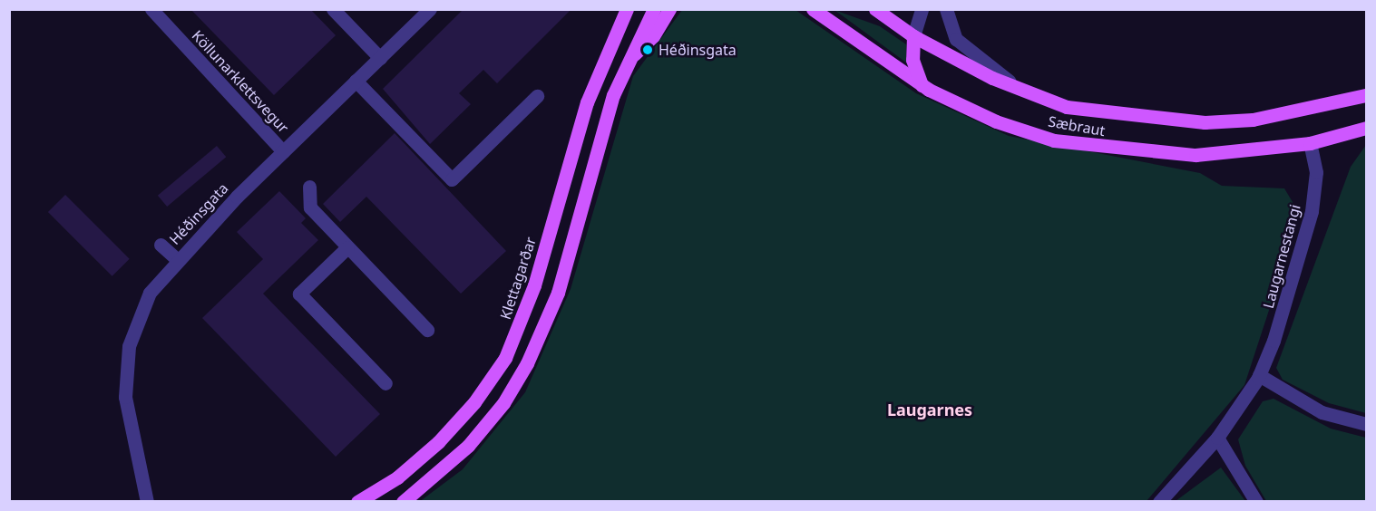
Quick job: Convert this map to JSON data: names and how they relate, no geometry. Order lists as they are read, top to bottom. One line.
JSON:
{"streets":{"main road":["Sæbraut","Klettagarðar"],"street":["Köllunarklettsvegur","Héðinsgata","Laugarnestangi"]},"crossings":[["Köllunarklettsvegur","Héðinsgata"],["Sæbraut","Laugarnestangi"]],"districts":["Laugarnes"],"places":["Héðinsgata"]}
